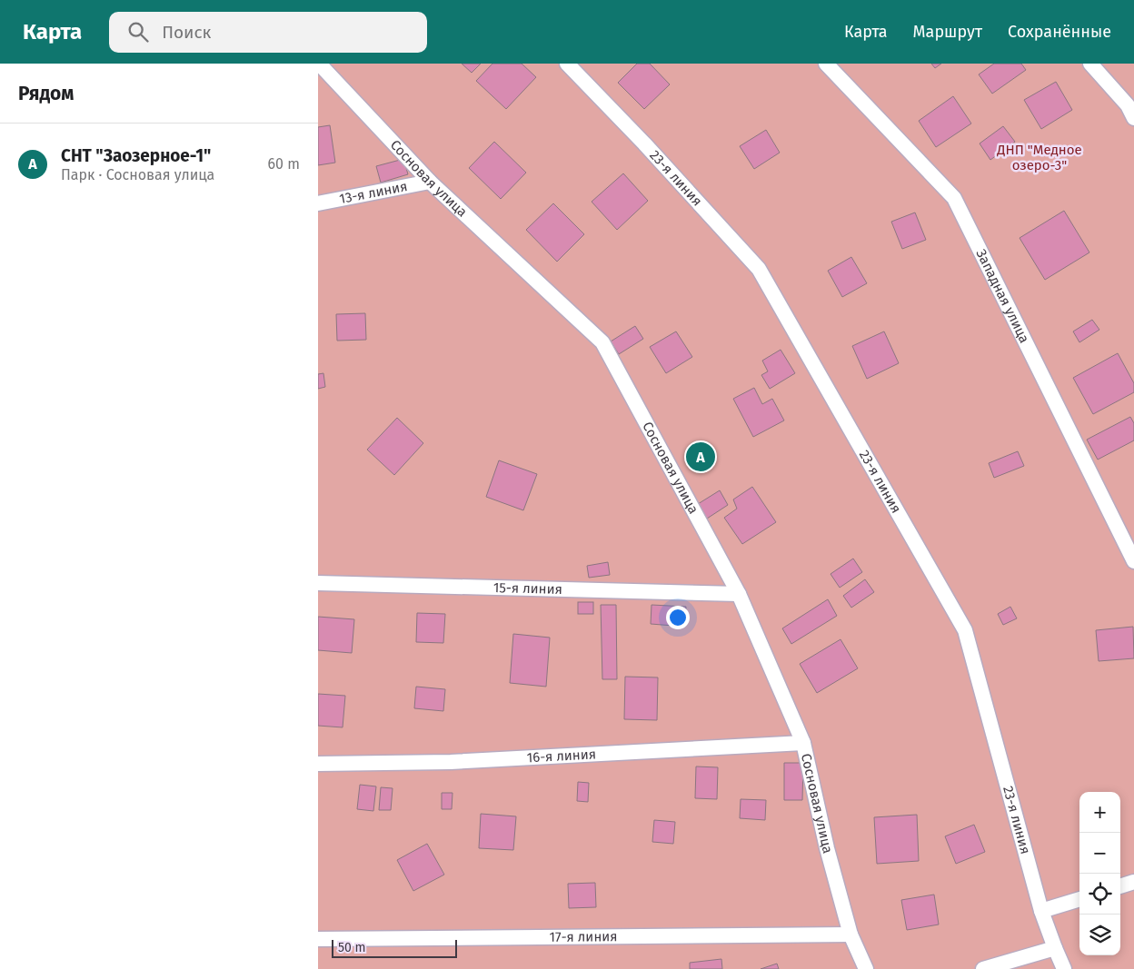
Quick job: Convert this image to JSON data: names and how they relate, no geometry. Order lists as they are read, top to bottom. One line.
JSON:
{"streets":{"street":["23-я линия","Сосновая улица","13-я линия","Западная улица","15-я линия","16-я линия","17-я линия"]},"crossings":[["Сосновая улица","13-я линия"],["Сосновая улица","15-я линия"],["Сосновая улица","16-я линия"],["Сосновая улица","17-я линия"]],"parks":["ДНП \"Медное озеро-3\""],"scale_bar":"50 m","page":{"header":"Карта","search":"Поиск","nav":["Карта","Маршрут","Сохранённые"],"heading":"Рядом","list":[{"mark":"A","name":"СНТ \"Заозерное-1\"","note":"Парк · Сосновая улица","value":"60 m"}],"pins":"A","map_buttons":["+","−"],"scale":"50 m"}}
